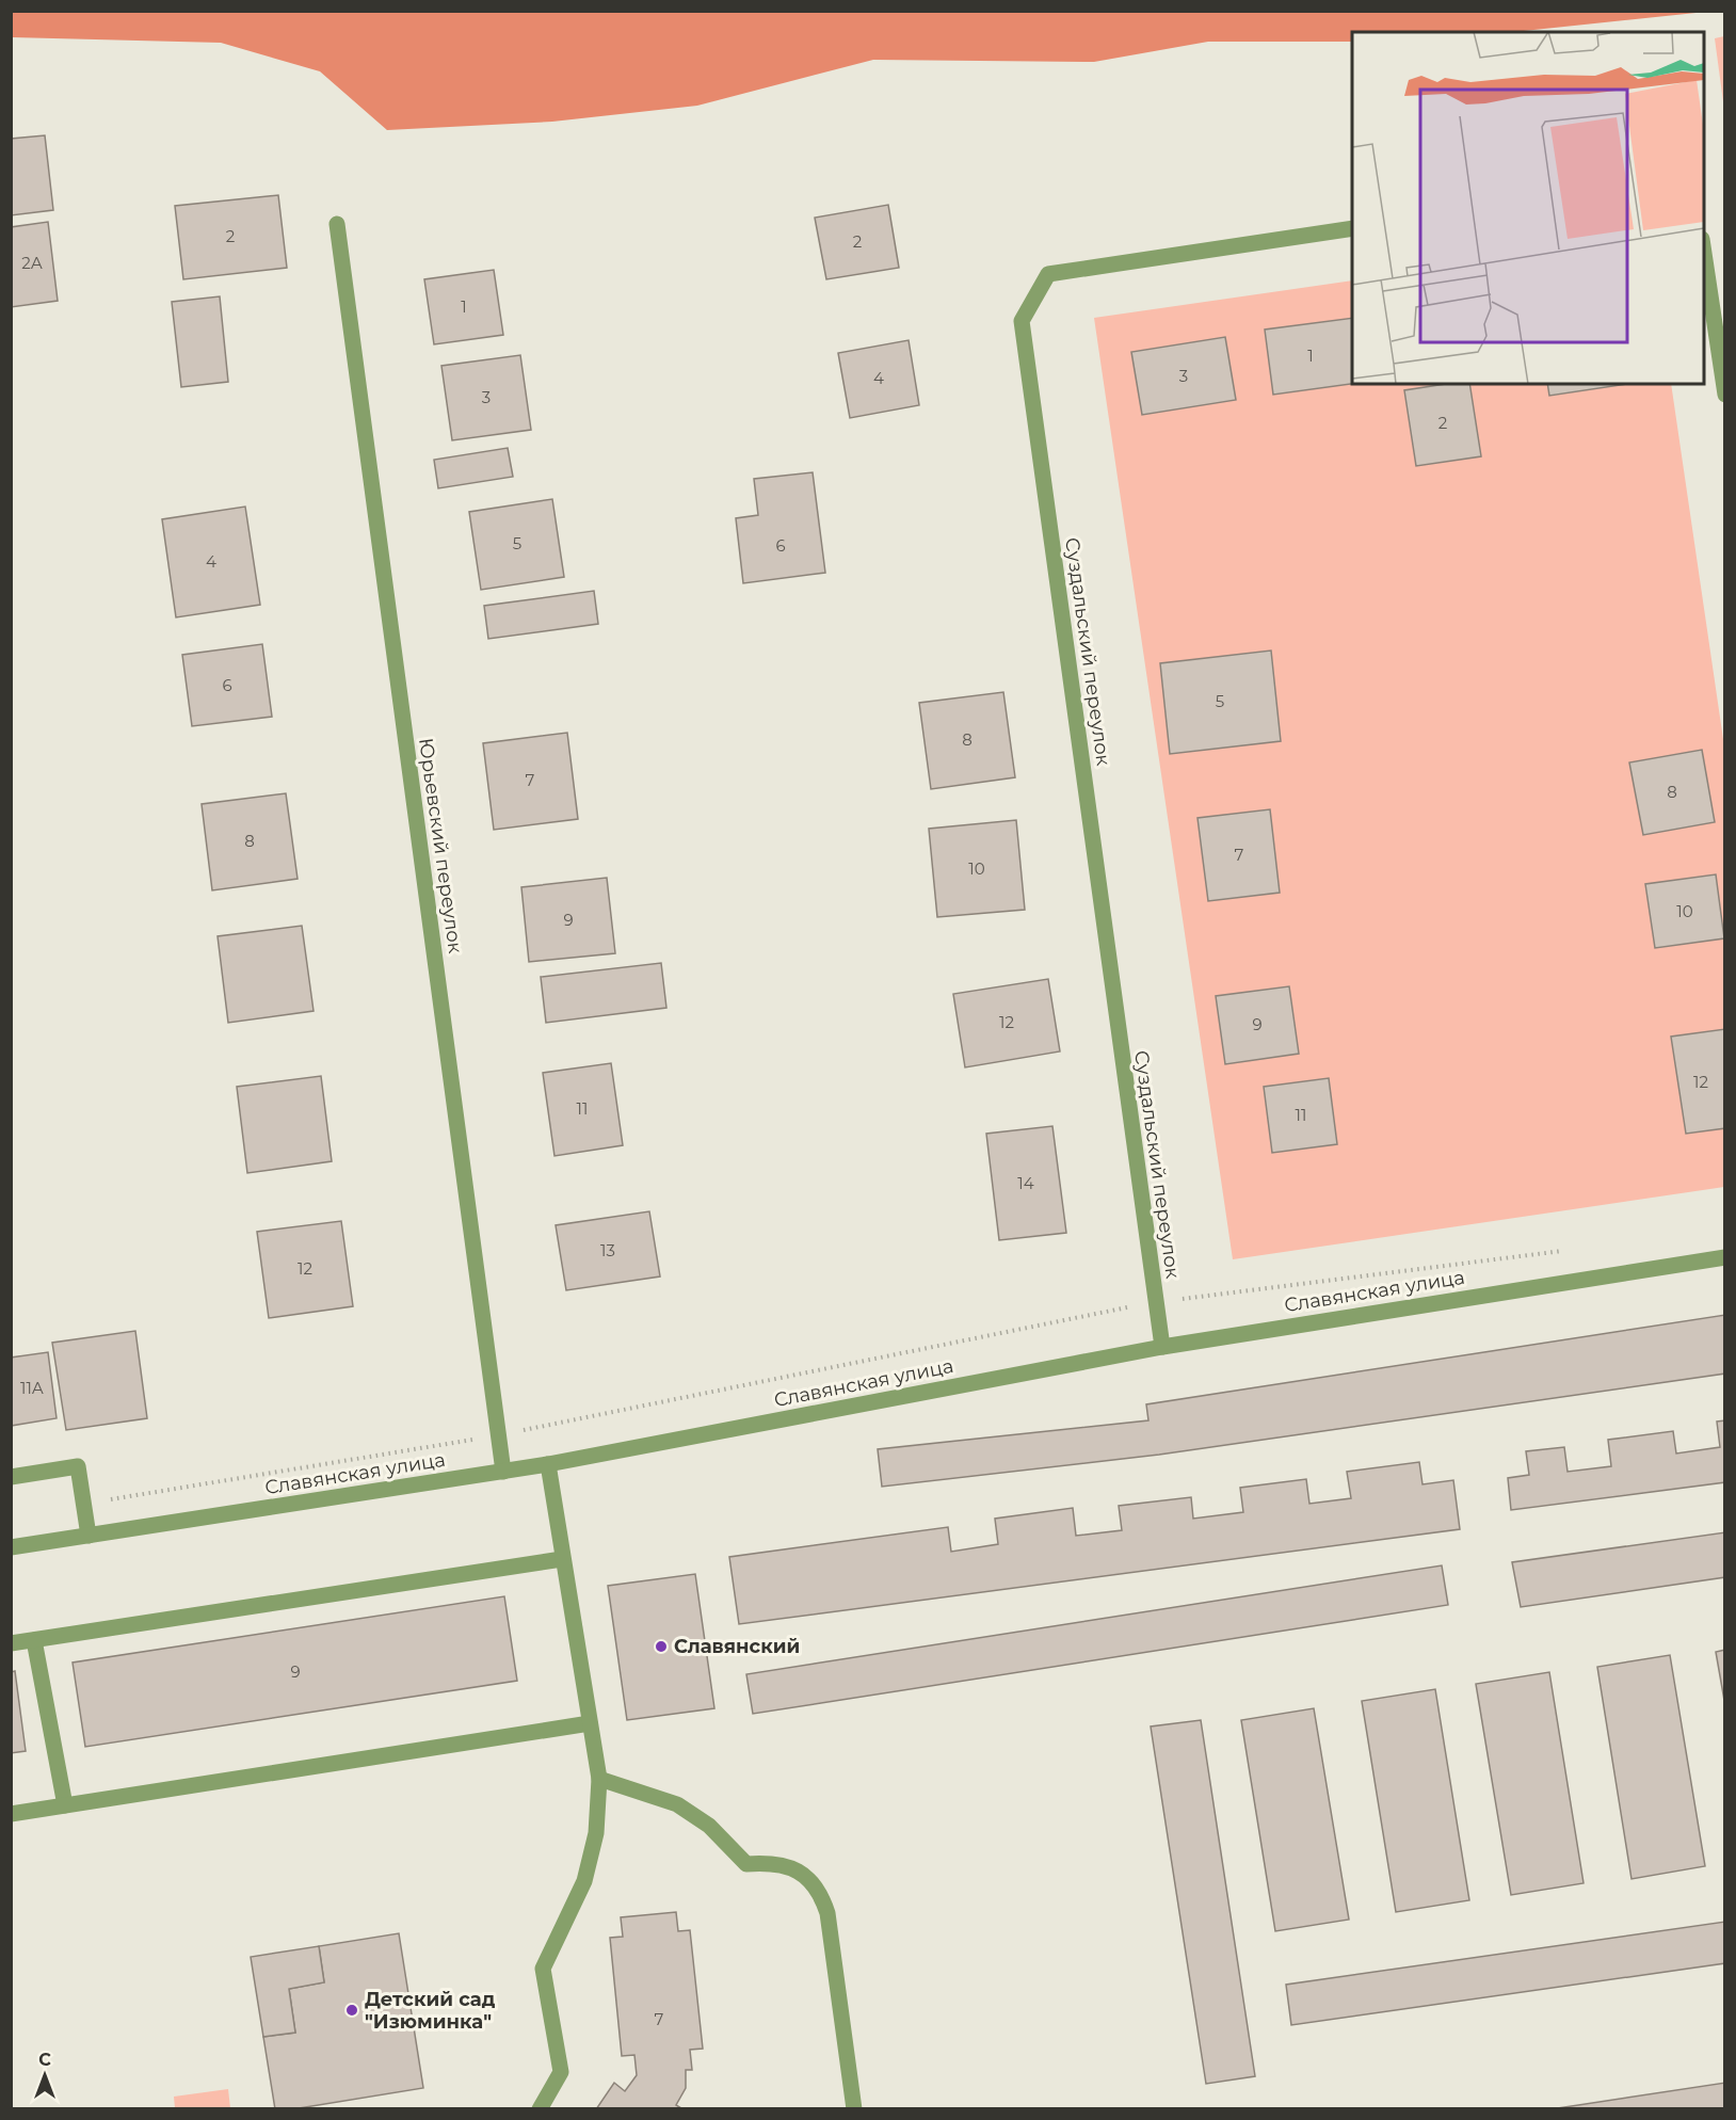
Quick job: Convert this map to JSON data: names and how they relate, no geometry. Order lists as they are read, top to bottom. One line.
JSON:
{"streets":{"street":["Суздальский переулок","Юрьевский переулок","Славянская улица"]},"crossings":[["Суздальский переулок","Славянская улица"],["Юрьевский переулок","Славянская улица"]],"places":["Славянский","Детский сад \"Изюминка\""],"house_numbers":["2","2","2А","1","1","3","4","3","2","5","6","4","6","5","8","7","8","8","7","10","10","9","12","9","12","11","11","14","13","12","11А","9","7"],"north":"top"}
